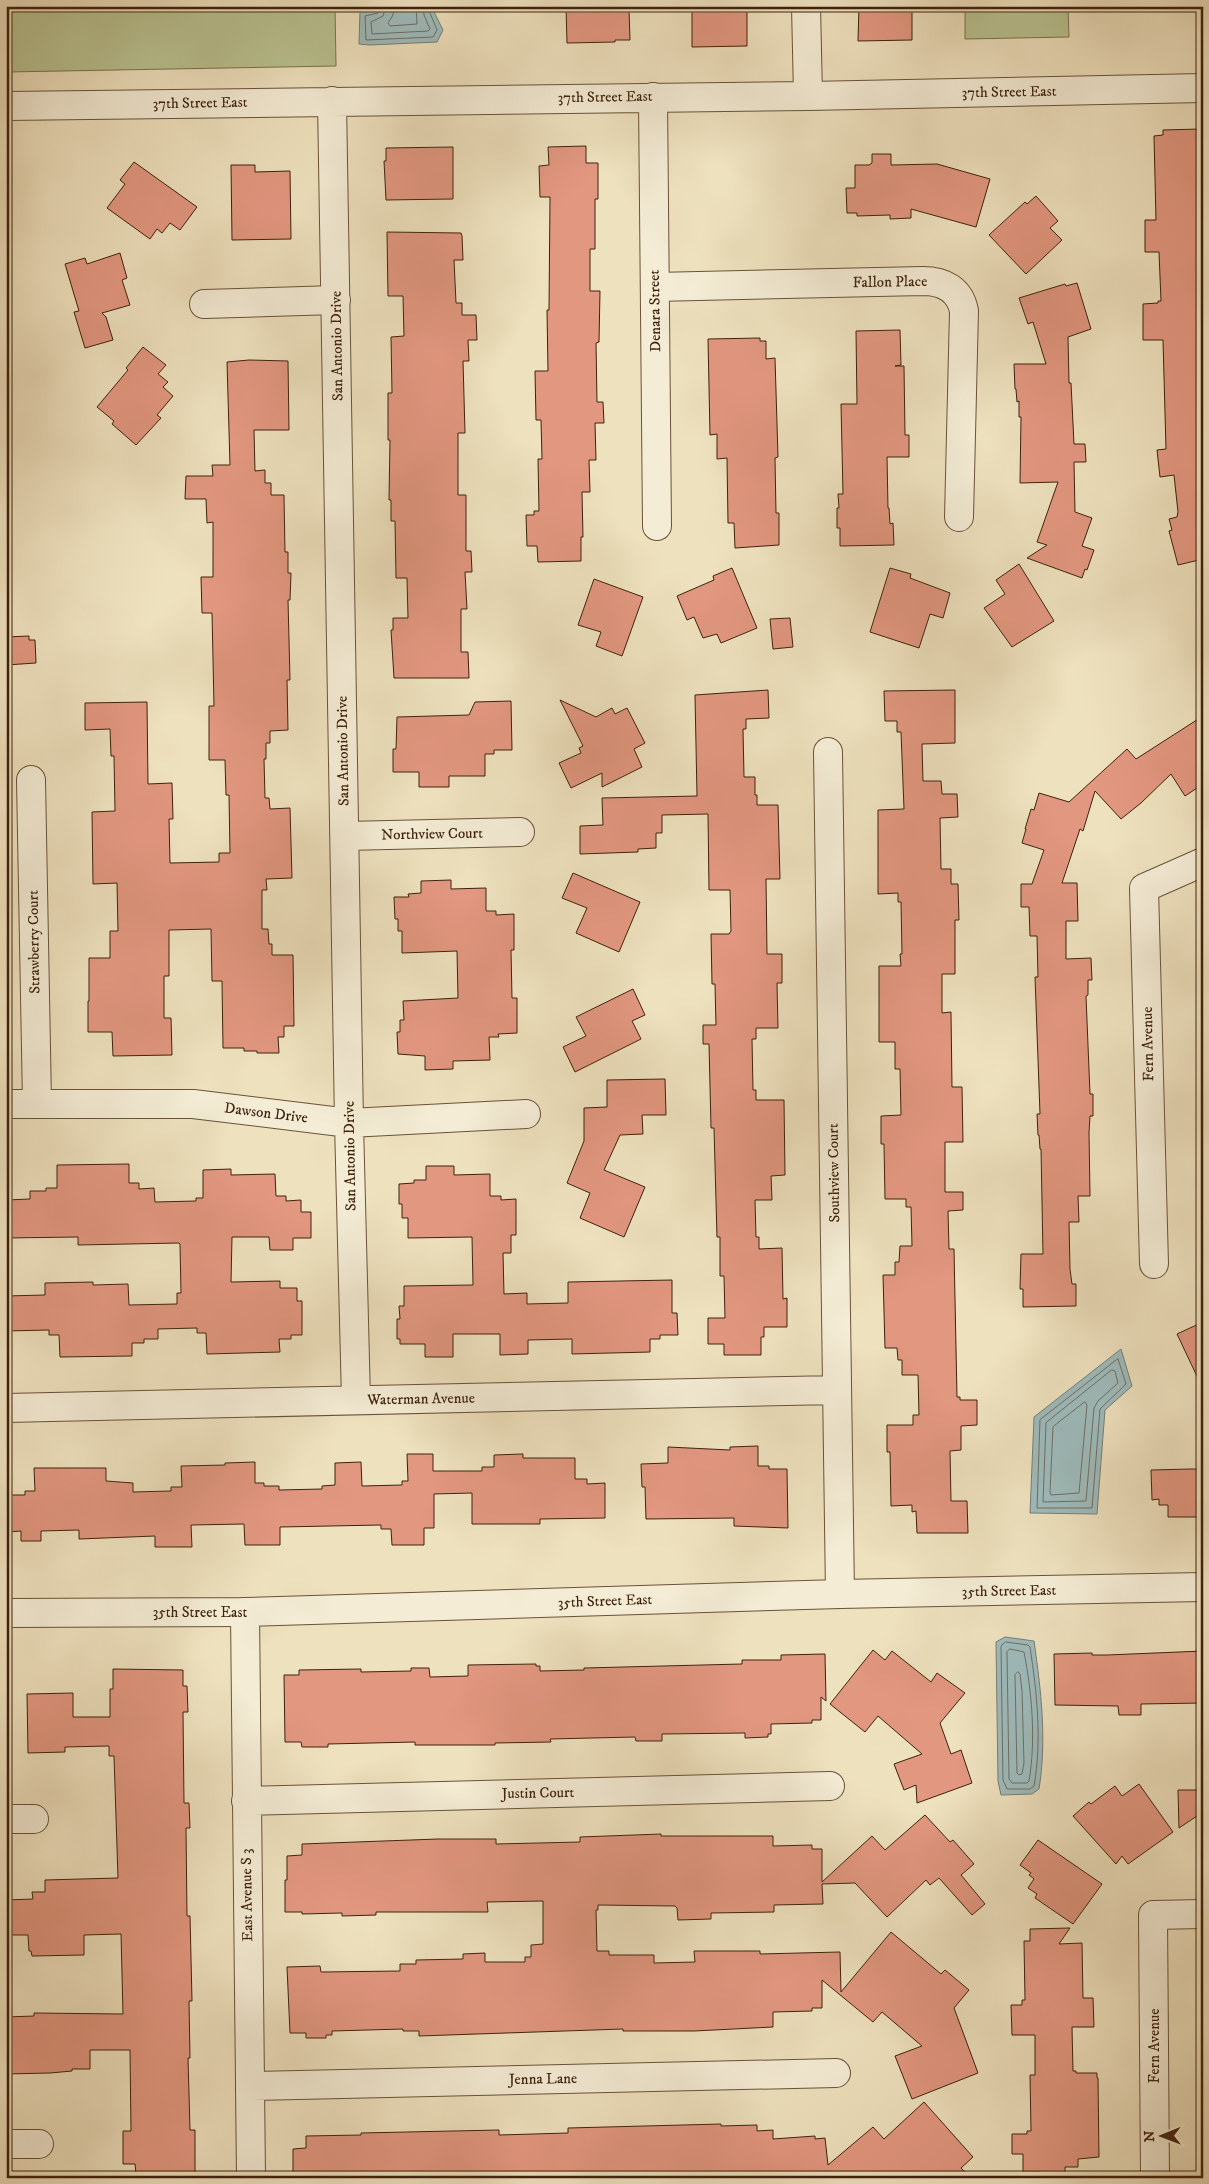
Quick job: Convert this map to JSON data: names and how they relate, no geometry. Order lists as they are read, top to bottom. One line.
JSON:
{"streets":{"street":["37th Street East","Fallon Place","Denara Street","San Antonio Drive","Northview Court","Strawberry Court","Fern Avenue","Dawson Drive","Southview Court","Waterman Avenue","35th Street East","Justin Court","East Avenue S 3","Jenna Lane"]},"crossings":[["37th Street East","Denara Street"],["37th Street East","San Antonio Drive"],["Fallon Place","Denara Street"],["San Antonio Drive","Northview Court"],["San Antonio Drive","Dawson Drive"],["San Antonio Drive","Waterman Avenue"],["Strawberry Court","Dawson Drive"],["Southview Court","Waterman Avenue"],["Southview Court","35th Street East"],["35th Street East","East Avenue S 3"],["Justin Court","East Avenue S 3"],["East Avenue S 3","Jenna Lane"]],"north":"left"}
